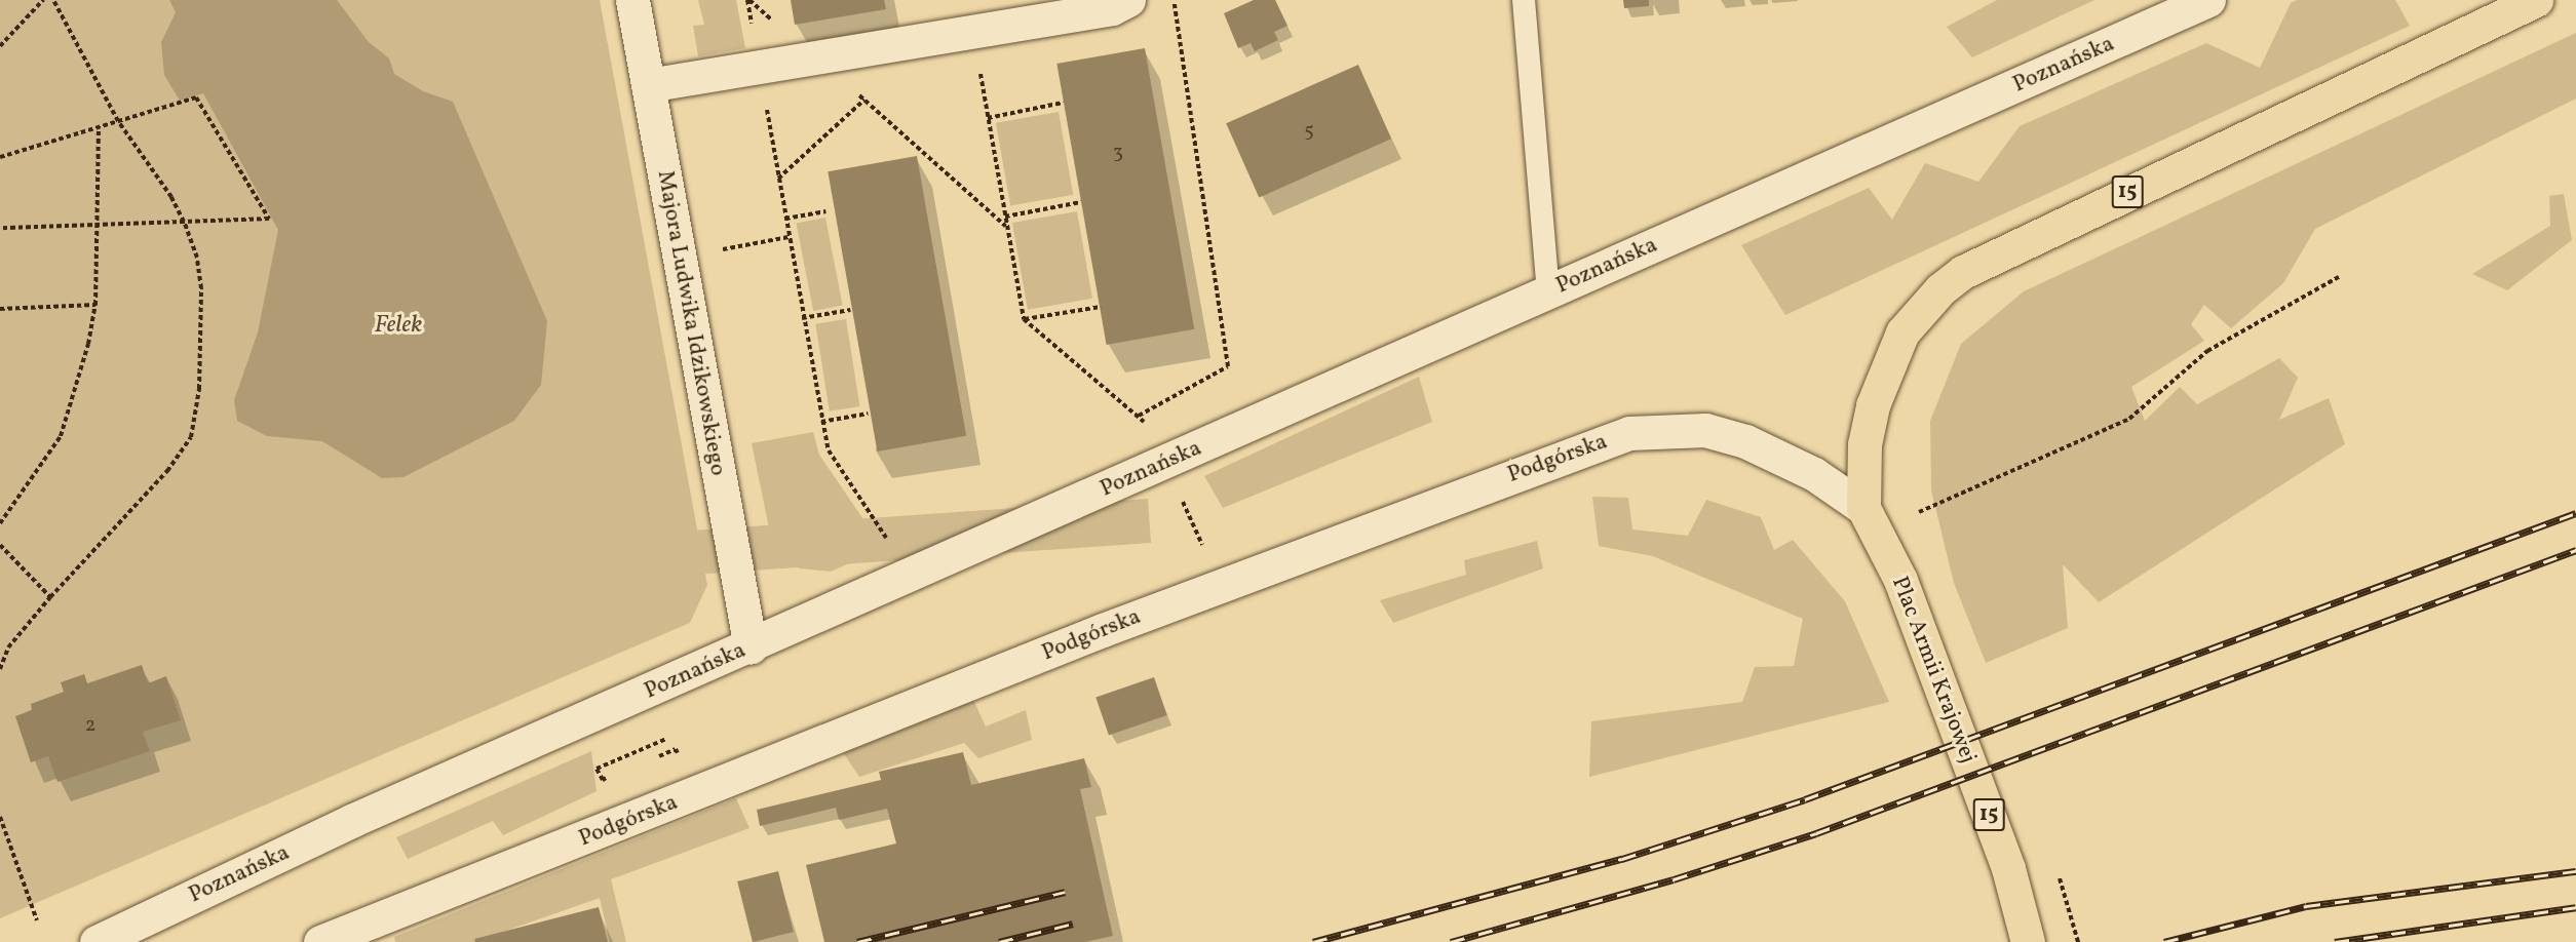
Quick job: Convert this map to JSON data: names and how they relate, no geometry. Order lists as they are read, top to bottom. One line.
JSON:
{"streets":{"main road":["15","Plac Armii Krajowej"],"street":["Poznańska","Majora Ludwika Idzikowskiego","Podgórska"]},"crossings":[["Poznańska","Majora Ludwika Idzikowskiego"],["15","Podgórska"],["15","Plac Armii Krajowej"],["Podgórska","Plac Armii Krajowej"]],"water":["Felek"],"house_numbers":["5","3","2"]}
